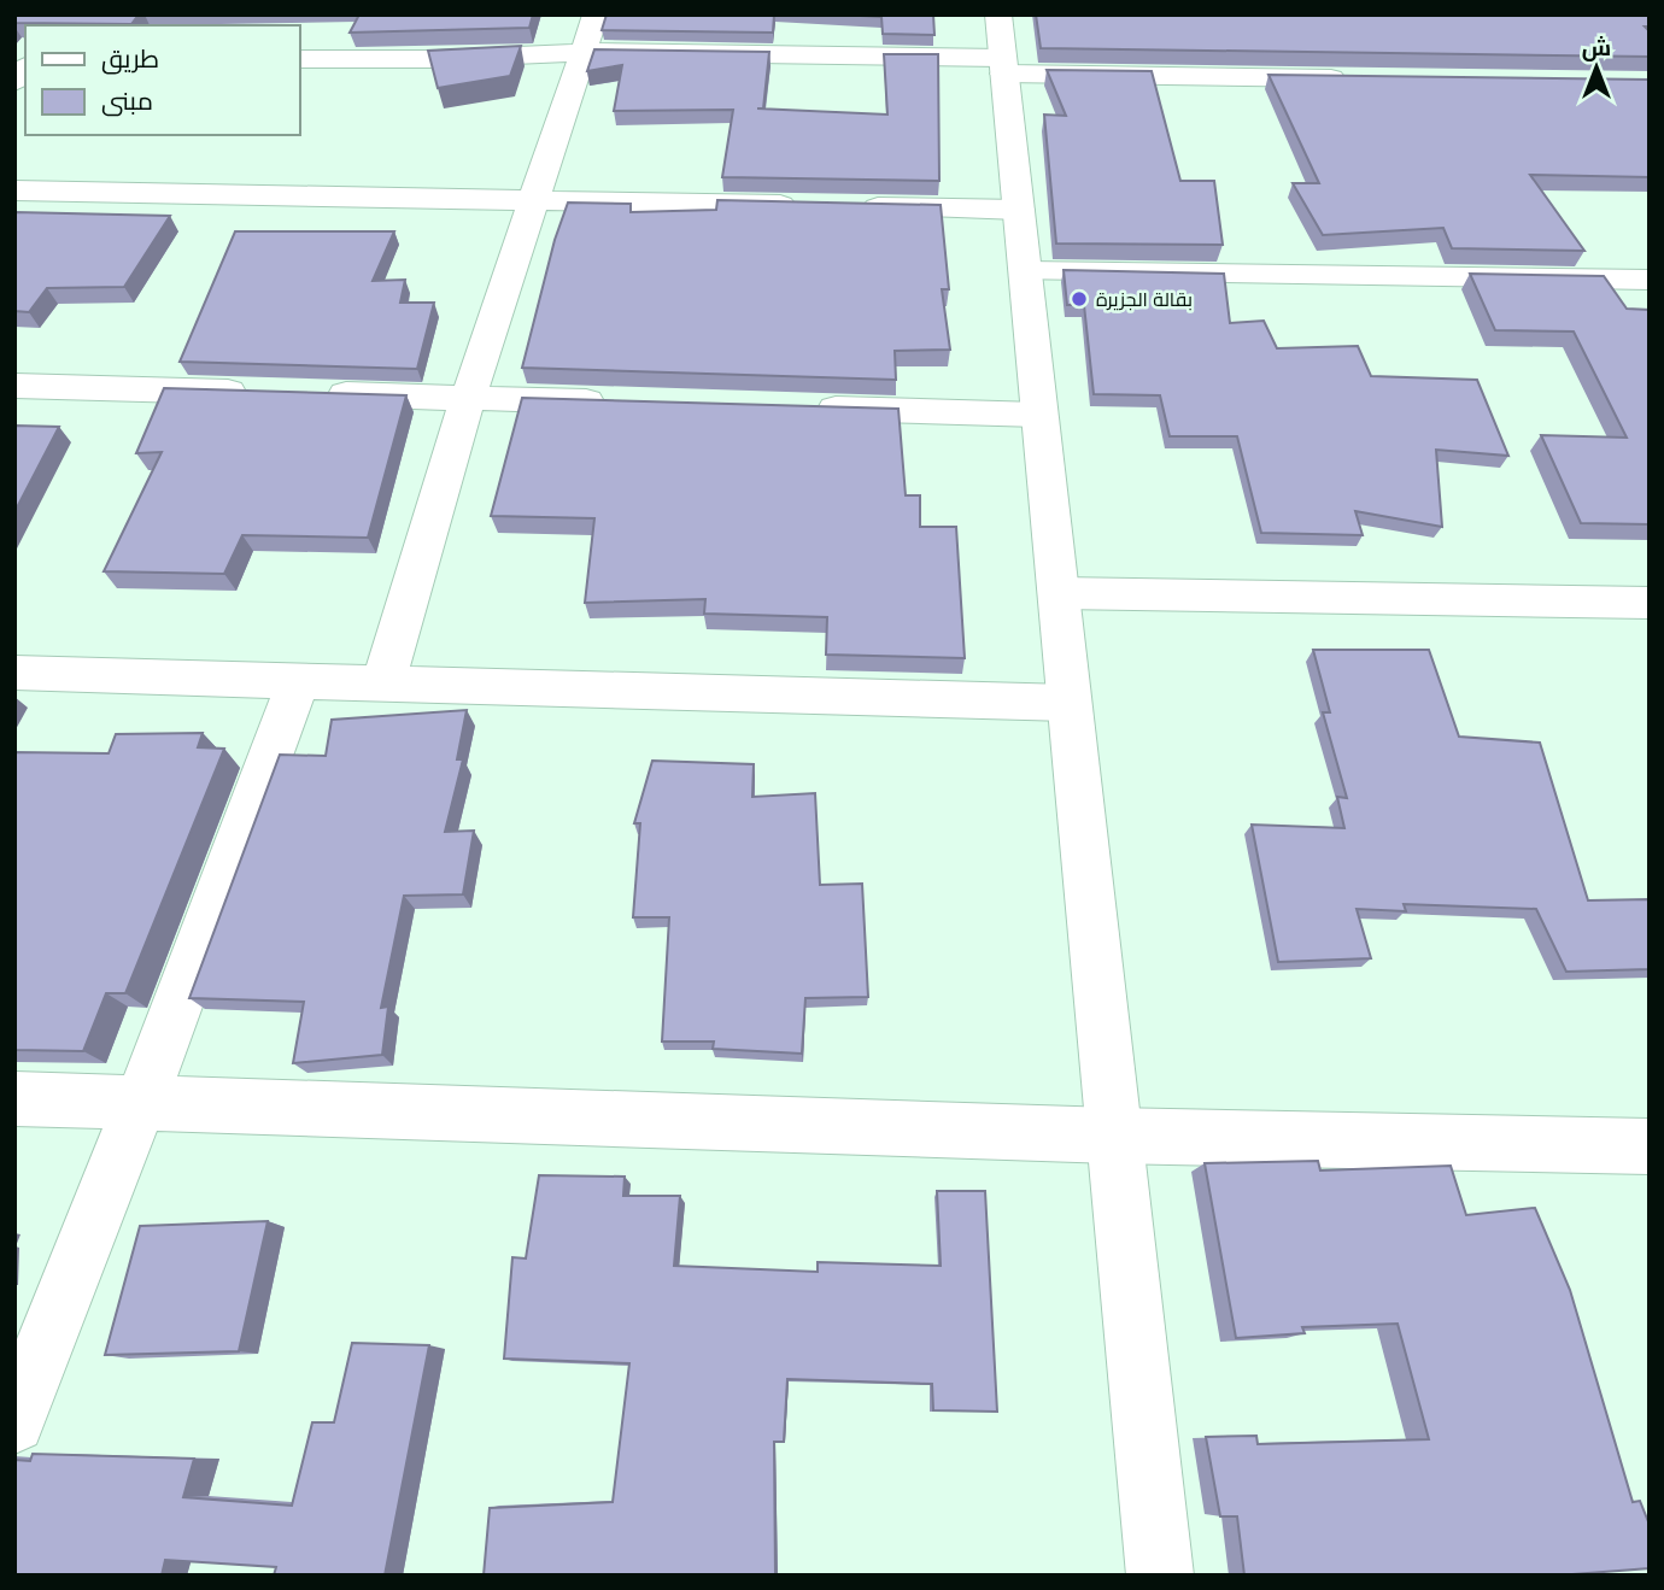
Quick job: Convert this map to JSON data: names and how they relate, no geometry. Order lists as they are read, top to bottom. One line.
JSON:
{"places":["بقالة الجزيرة"],"legend":["طريق","مبنى"],"north":"top"}
